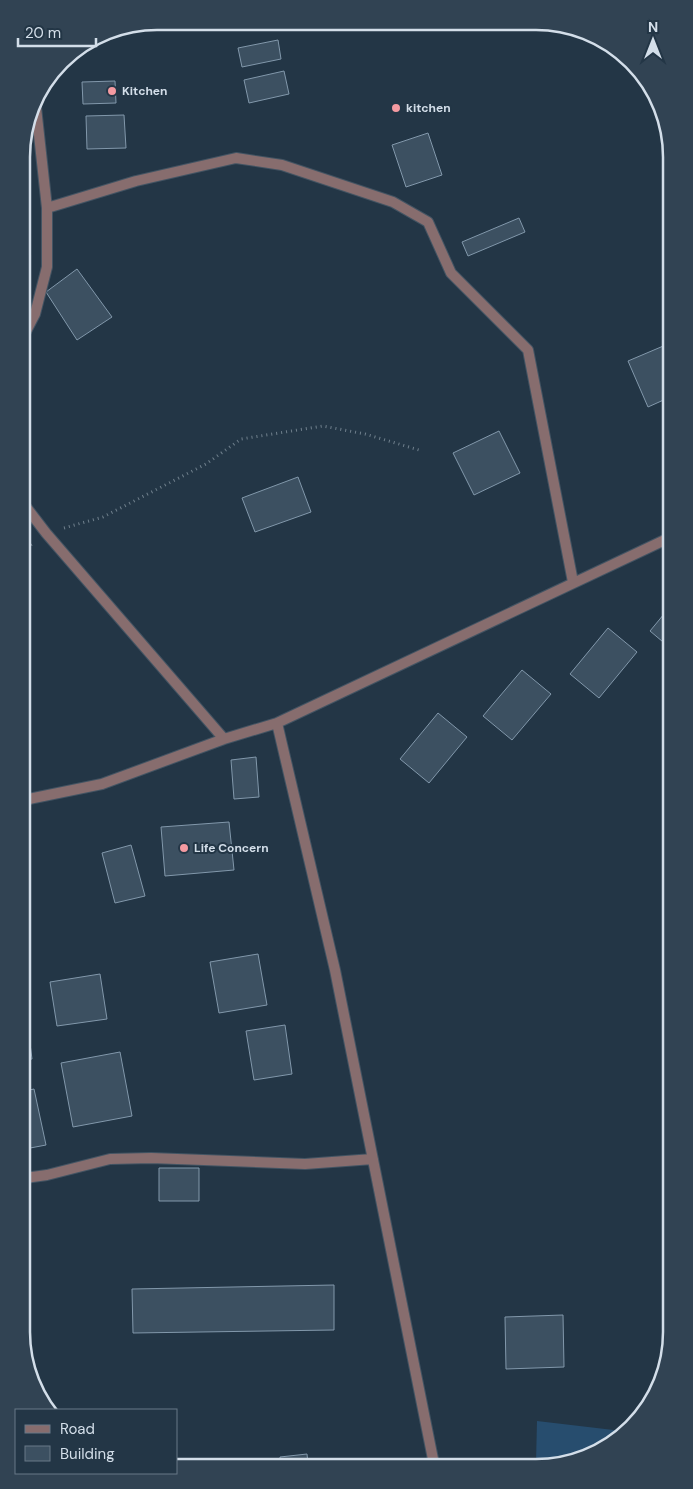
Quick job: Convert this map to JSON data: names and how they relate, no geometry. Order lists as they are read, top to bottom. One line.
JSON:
{"places":["Kitchen","kitchen","Life Concern"],"legend":["Road","Building"],"scale_bar":"20 m","north":"top"}
